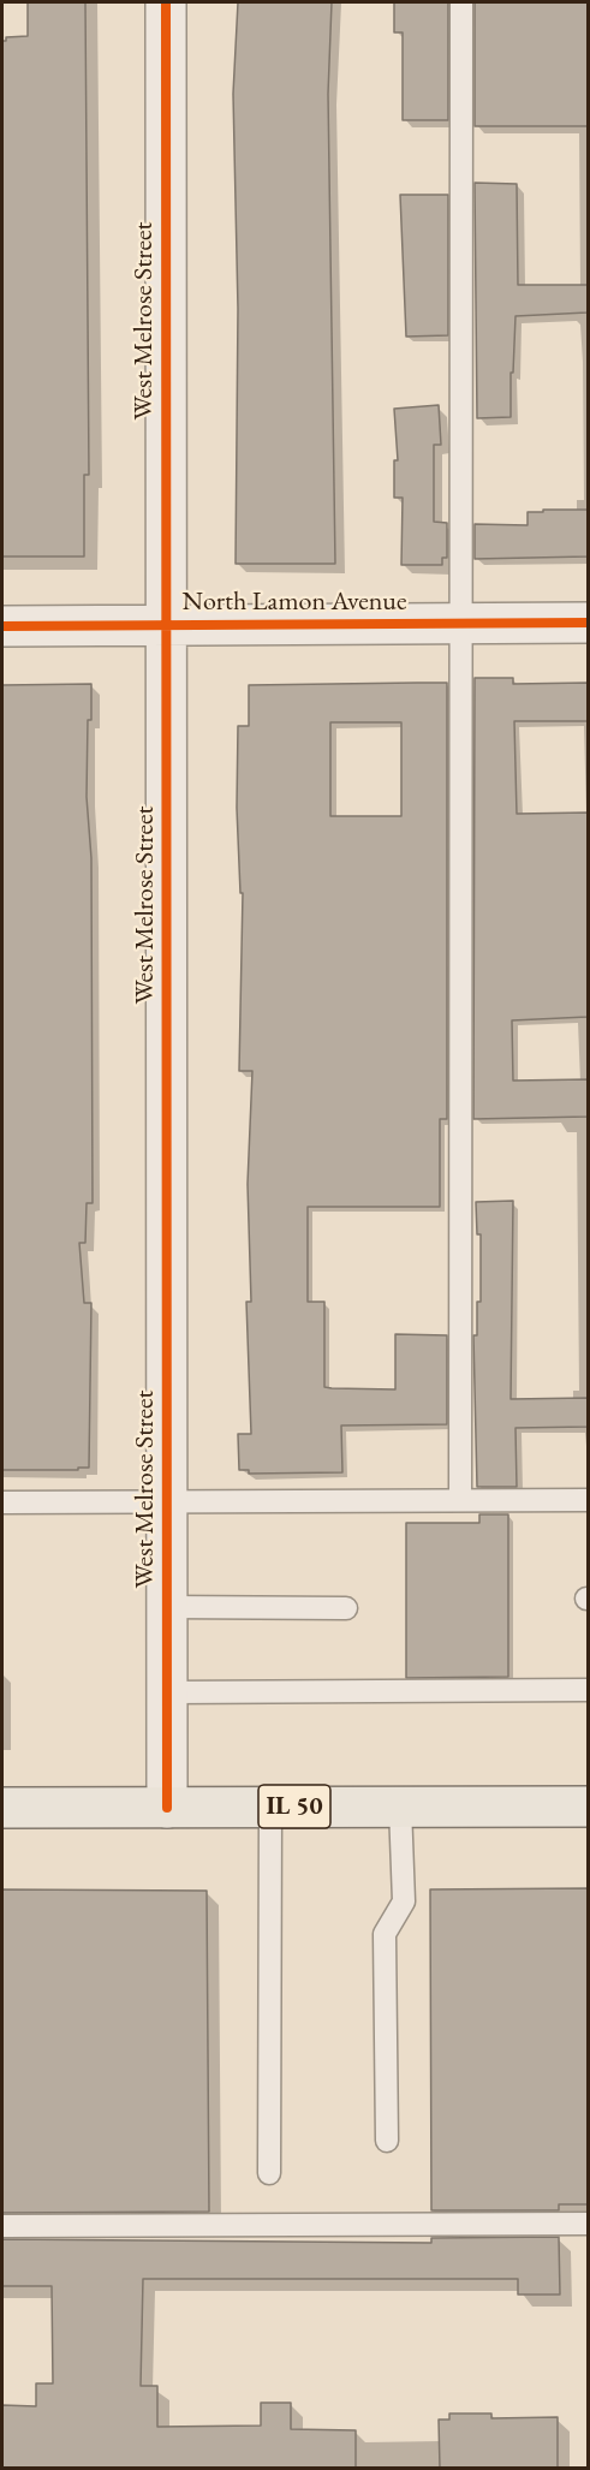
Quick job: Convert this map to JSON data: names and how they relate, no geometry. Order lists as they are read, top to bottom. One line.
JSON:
{"streets":{"main road":["IL 50"],"street":["West Melrose Street","North Lamon Avenue"]},"crossings":[["West Melrose Street","North Lamon Avenue"],["West Melrose Street","IL 50"]]}
